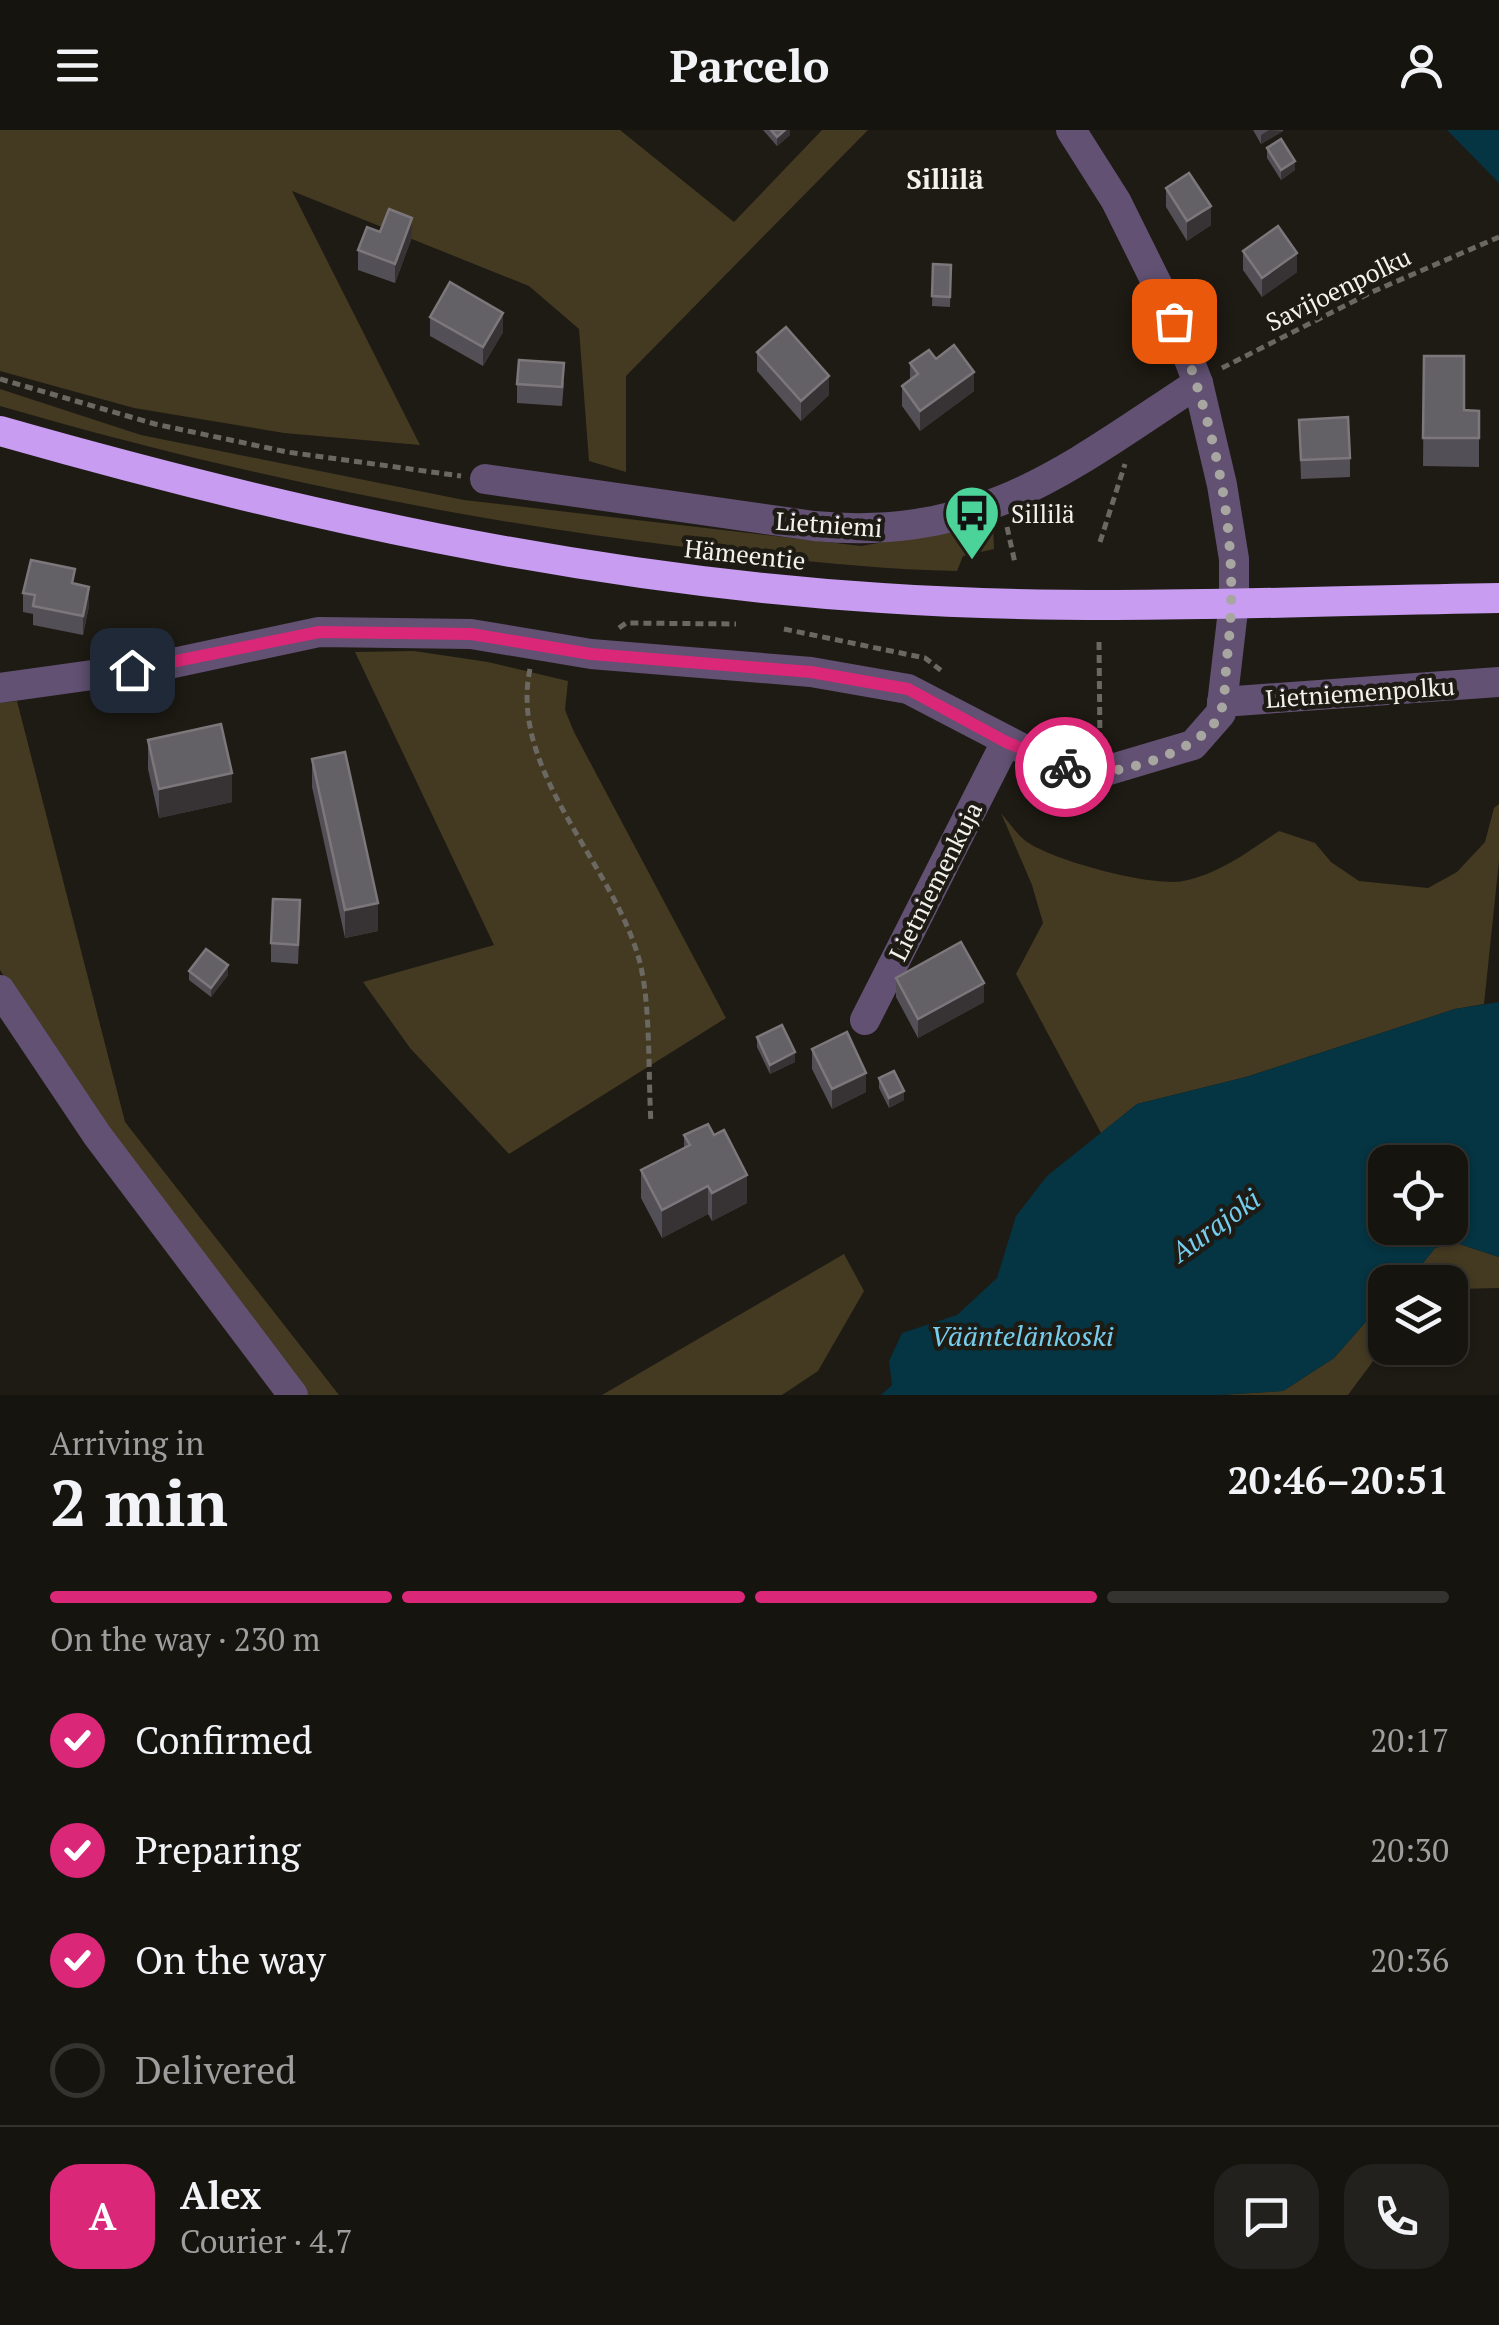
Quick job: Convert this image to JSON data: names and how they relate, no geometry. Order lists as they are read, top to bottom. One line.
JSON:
{"streets":{"highway":["Hämeentie"],"street":["Lietniemi","Lietniemenpolku","Lietniemenkuja"],"path":["Savijoenpolku"]},"crossings":[["Savijoenpolku","Lietniemi"]],"districts":["Sillilä"],"water":["Aurajoki","Vääntelänkoski"],"places":{"bus stop":["Sillilä"]},"page":{"header":"Parcelo","heading":["2 min","Arriving in","20:46–20:51"],"panel":["Alex","Courier · 4.7"],"bar":"On the way · 230 m","list":[["Confirmed","20:17"],["Preparing","20:30"],["On the way","20:36"],"Delivered"],"round":"A"}}
